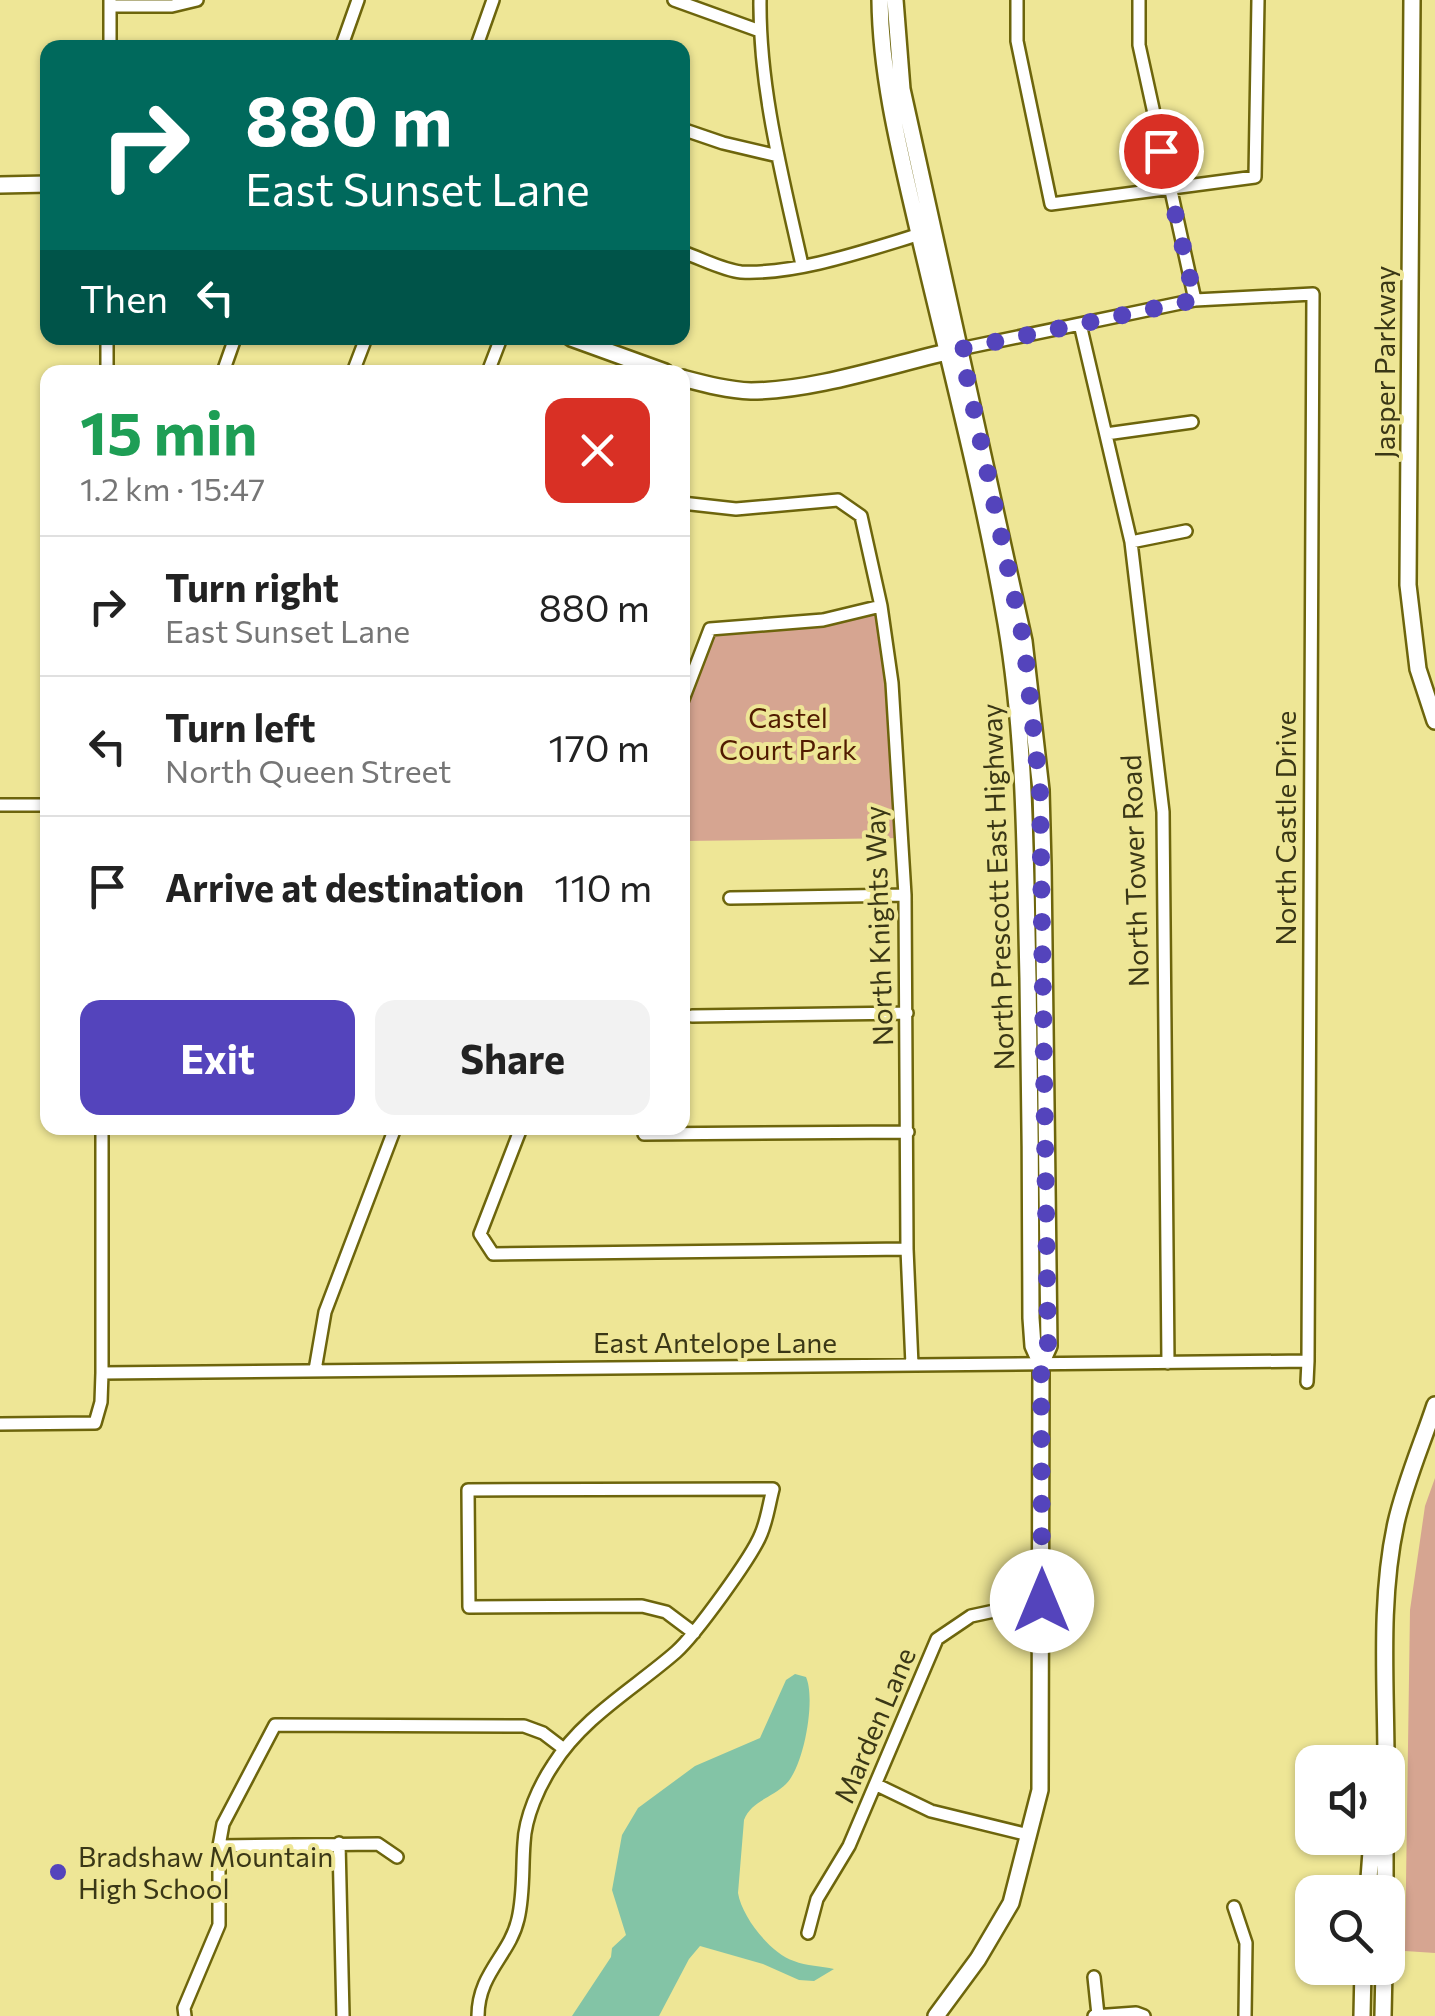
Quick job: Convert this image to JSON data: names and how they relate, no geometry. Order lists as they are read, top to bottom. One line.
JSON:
{"streets":{"street":["Jasper Parkway","North Castle Drive","North Tower Road","North Prescott East Highway","North Knights Way","East Antelope Lane","Marden Lane"]},"crossings":[["North Castle Drive","East Antelope Lane"],["North Tower Road","East Antelope Lane"],["North Prescott East Highway","East Antelope Lane"],["North Prescott East Highway","Marden Lane"],["North Knights Way","East Antelope Lane"]],"parks":["Castel Court Park"],"places":["Bradshaw Mountain High School"],"page":{"turn":["880 m","East Sunset Lane"],"then":"Then","heading":["15 min","1.2 km · 15:47"],"list":[{"name":"Turn right","note":"East Sunset Lane","value":"880 m"},{"name":"Turn left","note":"North Queen Street","value":"170 m"},{"name":"Arrive at destination","value":"110 m"}],"buttons":["Exit","Share"]}}
